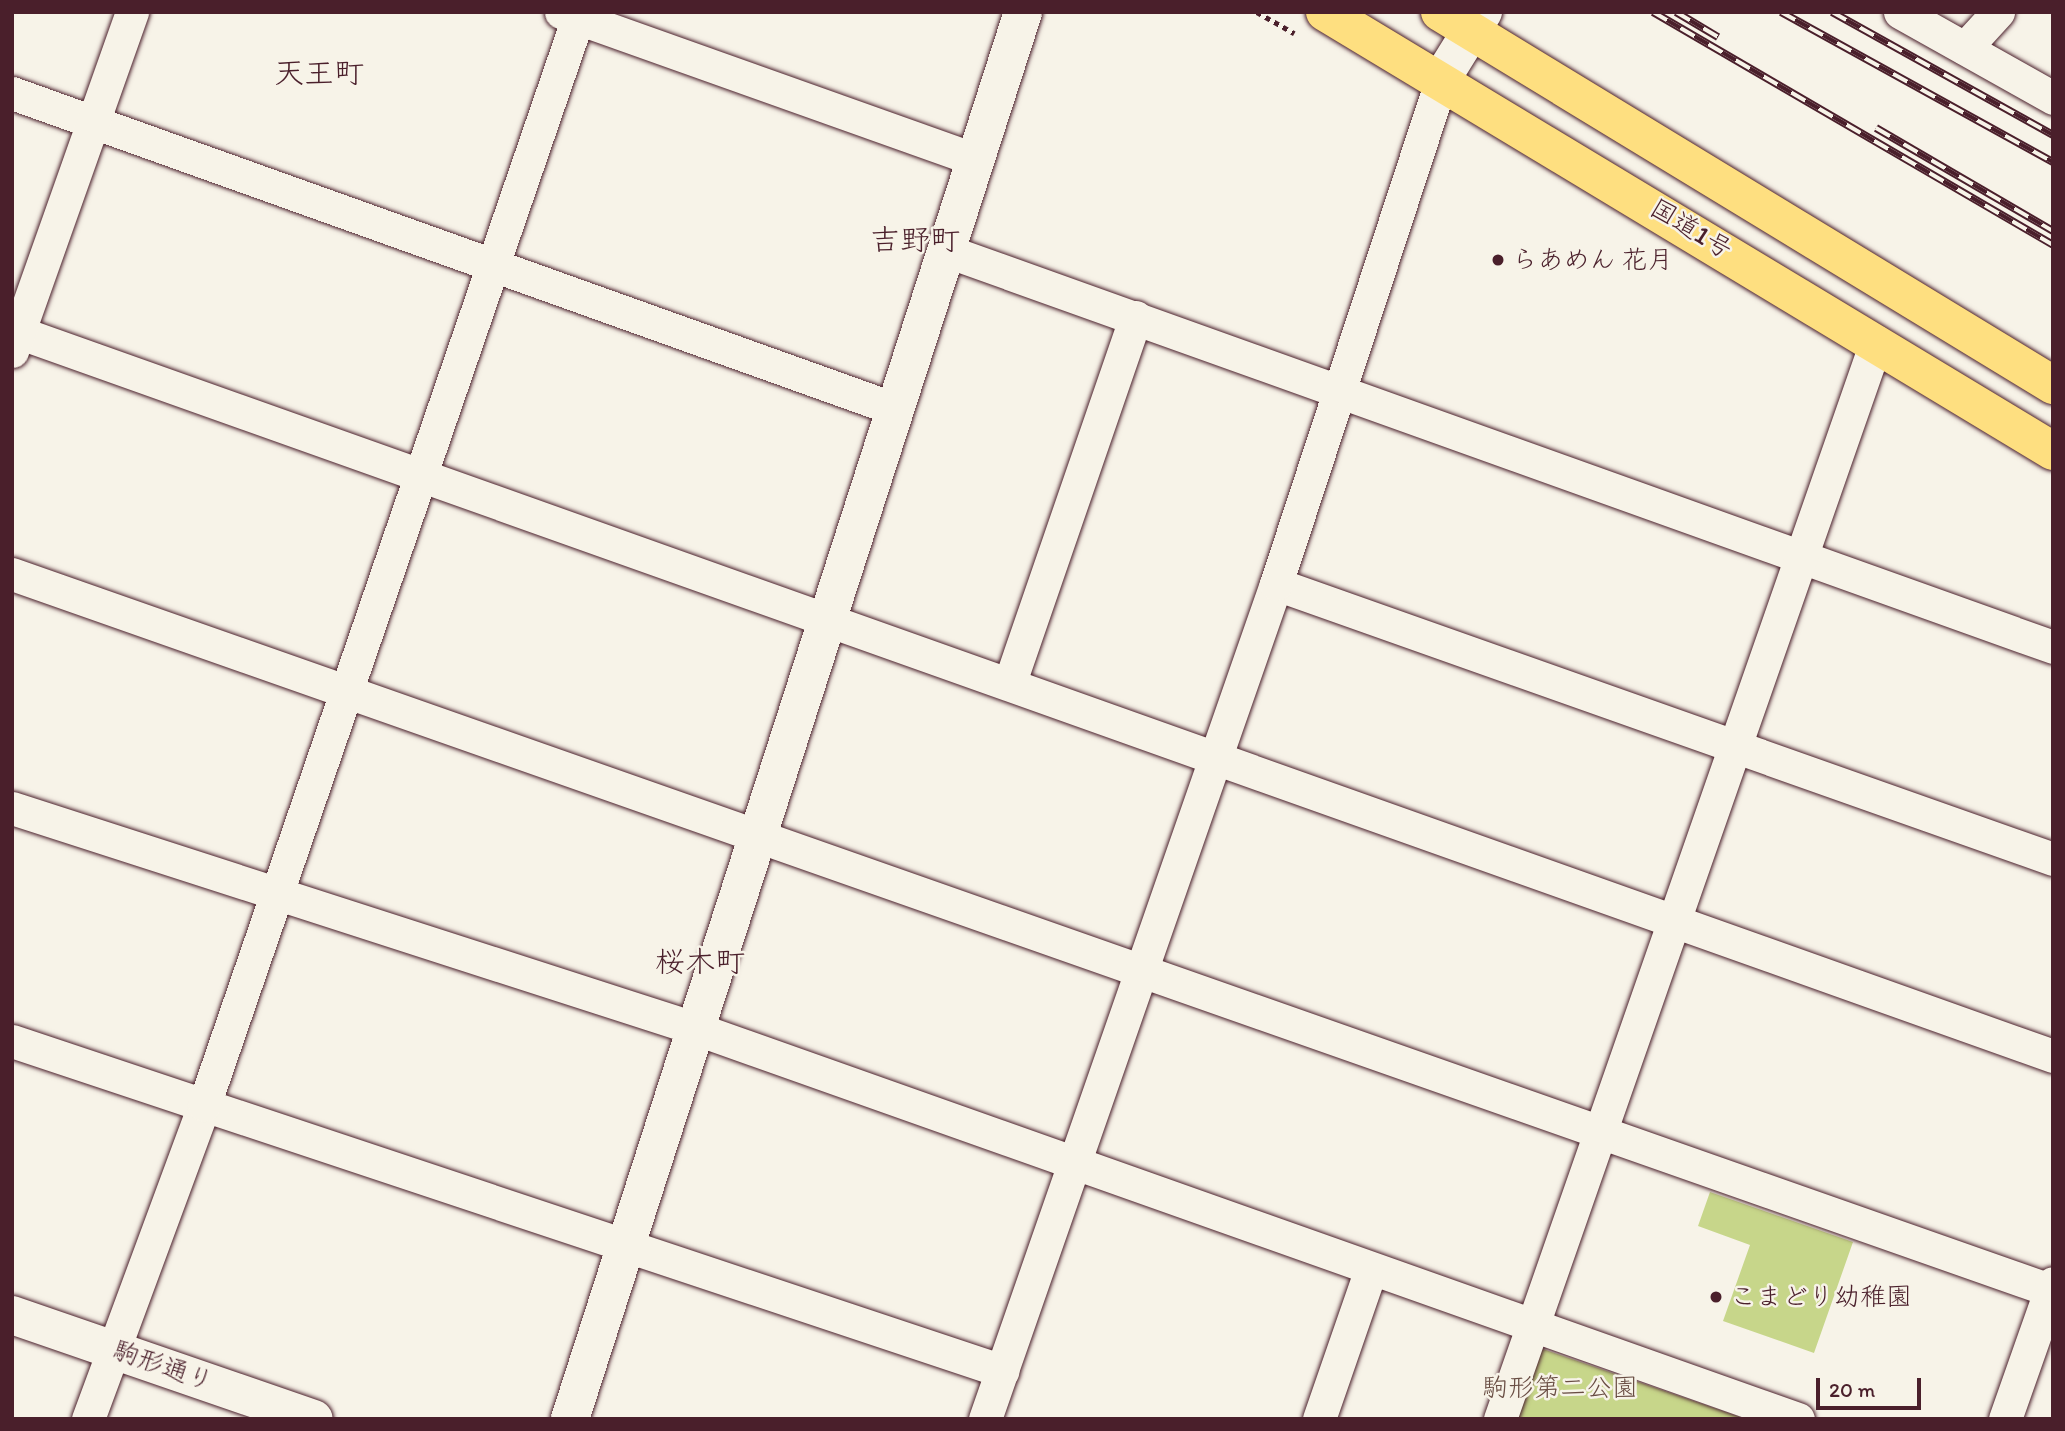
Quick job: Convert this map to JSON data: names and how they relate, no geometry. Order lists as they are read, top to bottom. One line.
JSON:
{"streets":{"highway":["国道1号"],"street":["駒形通り"]},"districts":["天王町","吉野町","桜木町"],"parks":["駒形第二公園"],"places":["らあめん 花月","こまどり幼稚園"],"scale_bar":"20 m"}
